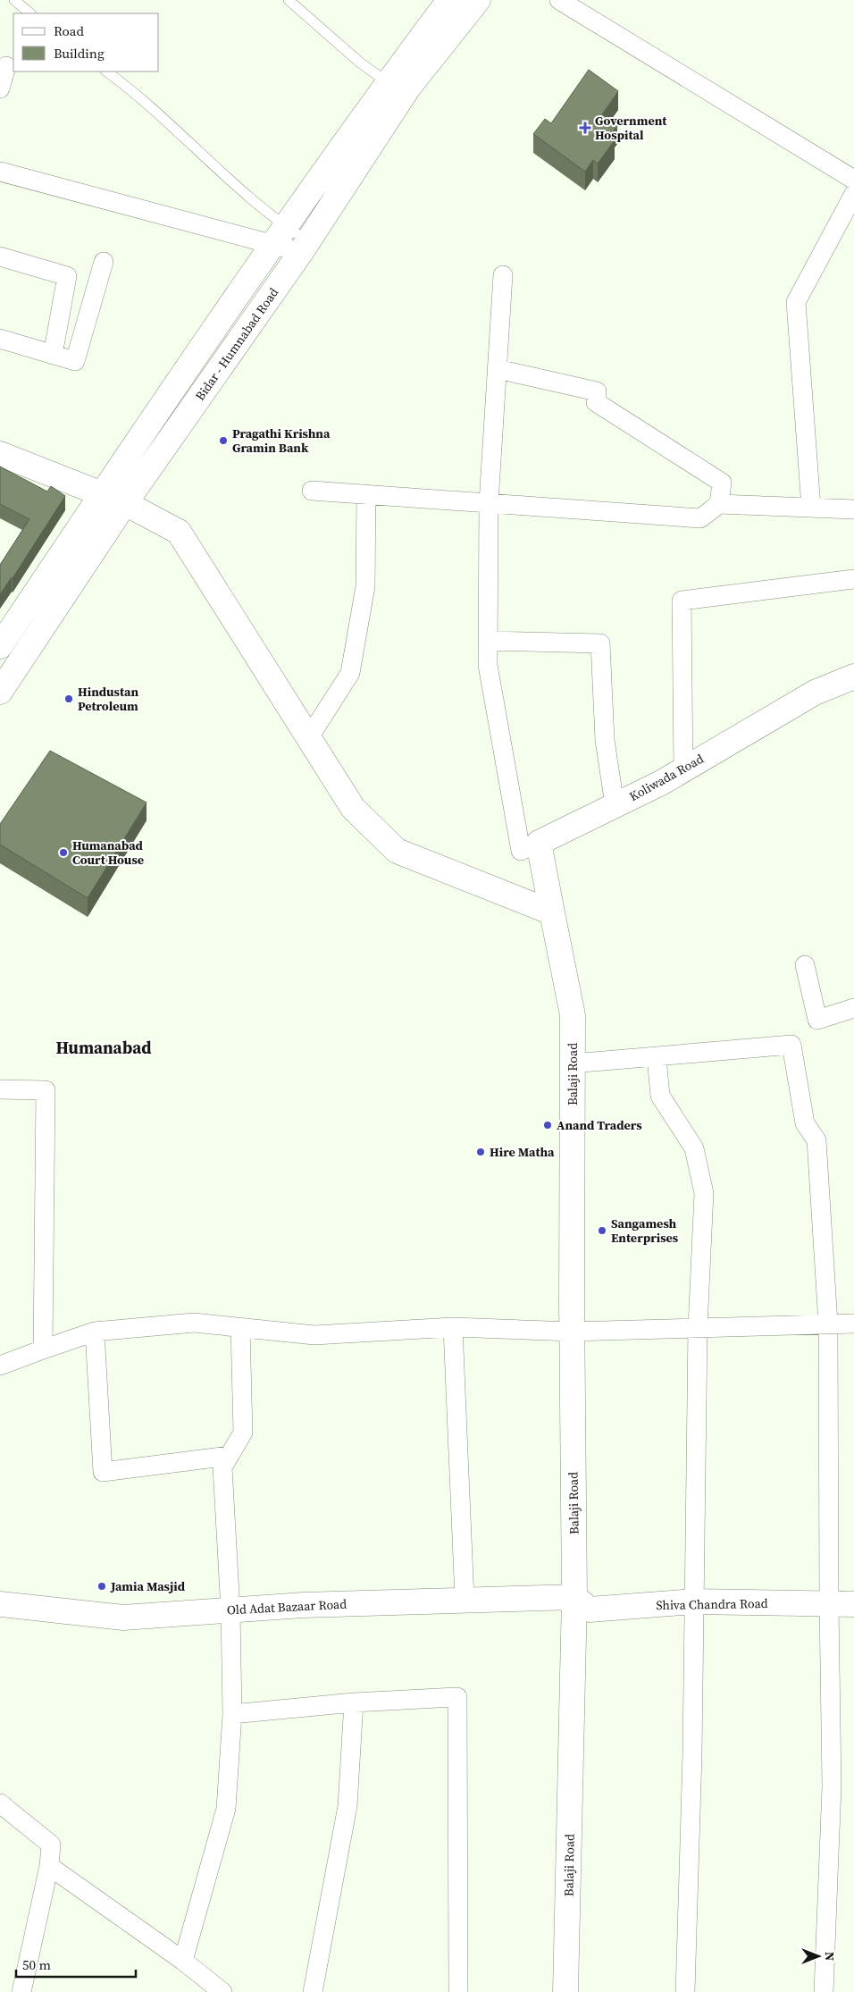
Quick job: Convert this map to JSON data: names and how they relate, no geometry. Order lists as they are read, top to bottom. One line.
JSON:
{"streets":{"street":["Bidar - Humnabad Road","Koliwada Road","Balaji Road","Shiva Chandra Road","Old Adat Bazaar Road"]},"crossings":[["Balaji Road","Shiva Chandra Road"],["Balaji Road","Old Adat Bazaar Road"],["Shiva Chandra Road","Old Adat Bazaar Road"]],"districts":["Humanabad"],"places":{"health":["Government Hospital"],"other":["Pragathi Krishna Gramin Bank","Hindustan Petroleum","Humanabad Court House","Anand Traders","Hire Matha","Sangamesh Enterprises","Jamia Masjid"]},"legend":["Road","Building"],"scale_bar":"50 m","north":"right"}
